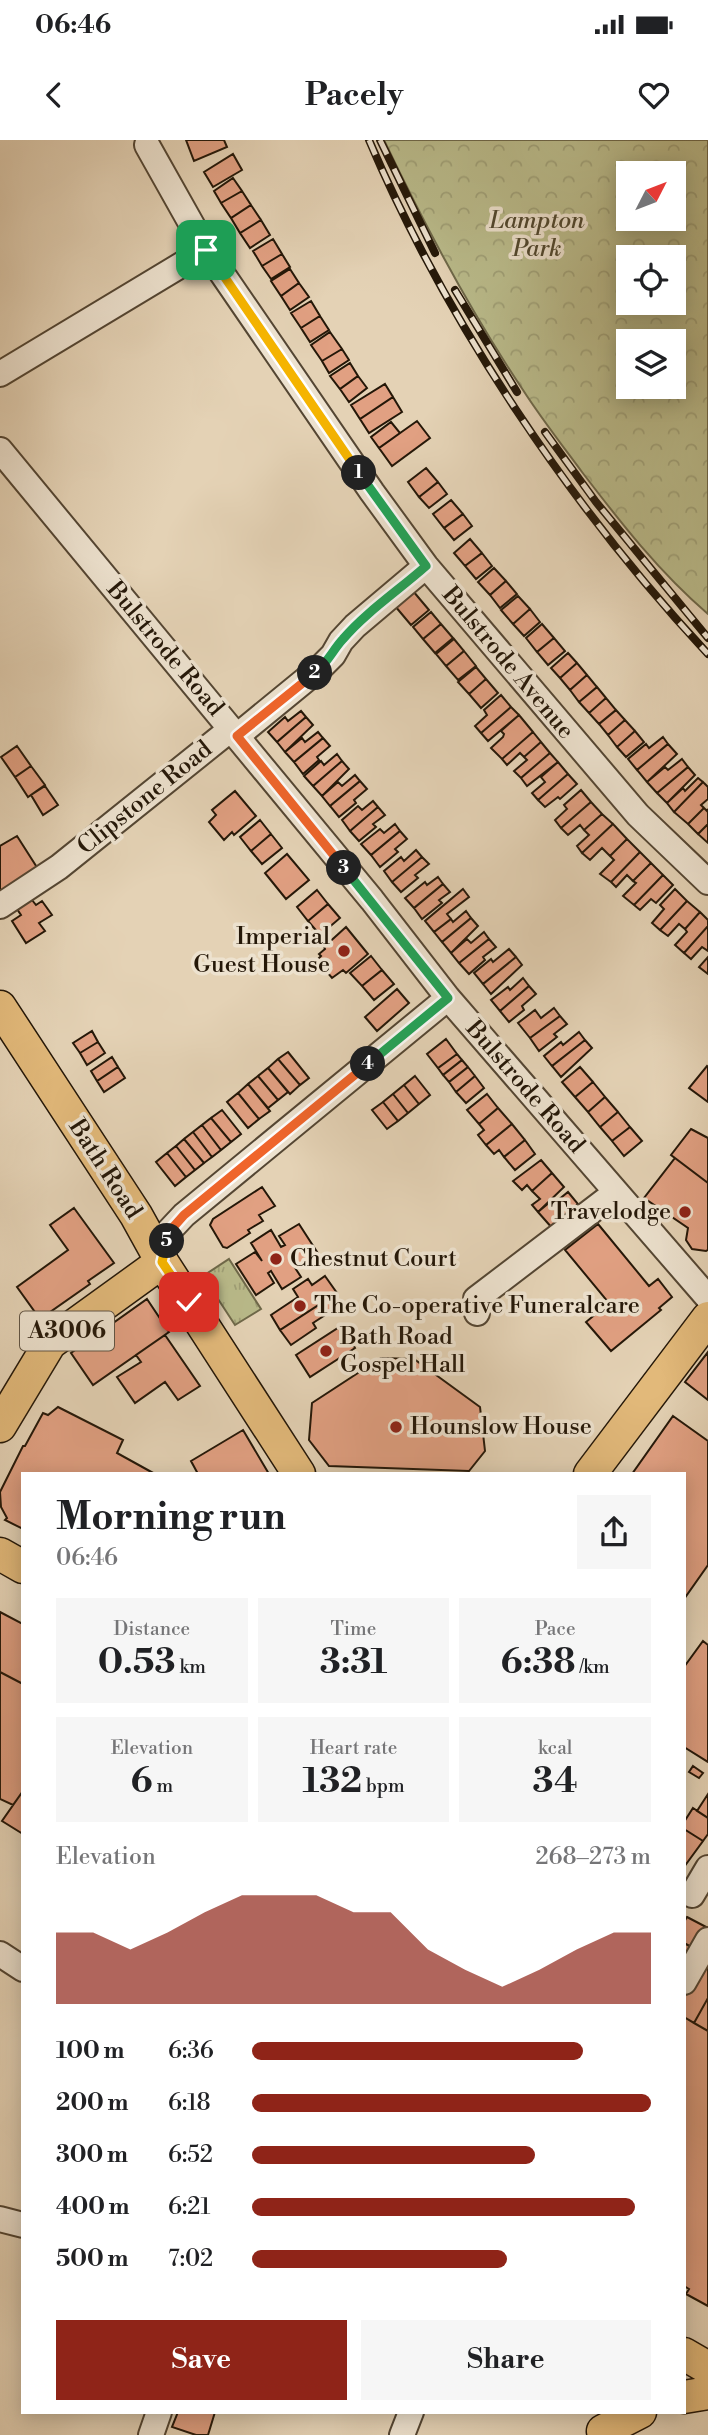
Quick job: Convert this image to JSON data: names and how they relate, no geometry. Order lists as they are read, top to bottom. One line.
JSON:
{"streets":{"main road":["Bath Road","A3006"],"street":["Bulstrode Road","Bulstrode Avenue","Clipstone Road"]},"crossings":[["Bulstrode Road","Clipstone Road"],["Bulstrode Avenue","Clipstone Road"],["Bath Road","A3006"]],"parks":["Lampton Park"],"places":["Imperial Guest House","Travelodge","Chestnut Court","The Co-operative Funeralcare","Bath Road Gospel Hall","Hounslow House"],"north":"top right","page":{"status":"06:46","header":"Pacely","pins":["1","2","3","4","5"],"heading":["Morning run","06:46"],"stats":[["Distance","0.53 km"],["Time","3:31"],["Pace","6:38 /km"],["Elevation","6 m"],["Heart rate","132 bpm"],["kcal","34"]],"chart":["Elevation","268–273 m"],"list":[{"name":"100 m","note":"6:36"},{"name":"200 m","note":"6:18"},{"name":"300 m","note":"6:52"},{"name":"400 m","note":"6:21"},{"name":"500 m","note":"7:02"}],"buttons":["Save","Share"]}}
